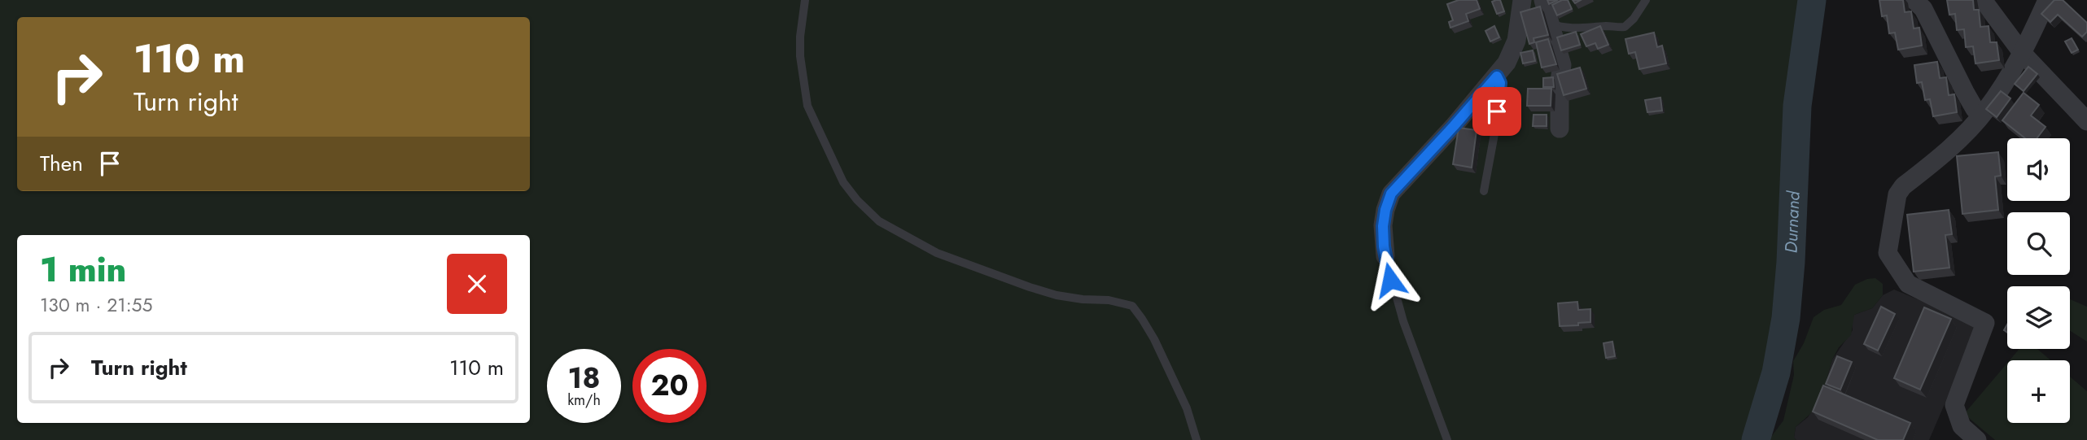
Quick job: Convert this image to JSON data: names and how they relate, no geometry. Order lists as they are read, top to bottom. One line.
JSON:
{"water":["Durnand"],"page":{"turn":["110 m","Turn right"],"then":"Then","map_buttons":"+","heading":["1 min","130 m · 21:55"],"list":[{"name":"Turn right","value":"110 m"}],"speed":"18 km/h","limit":"20"}}
